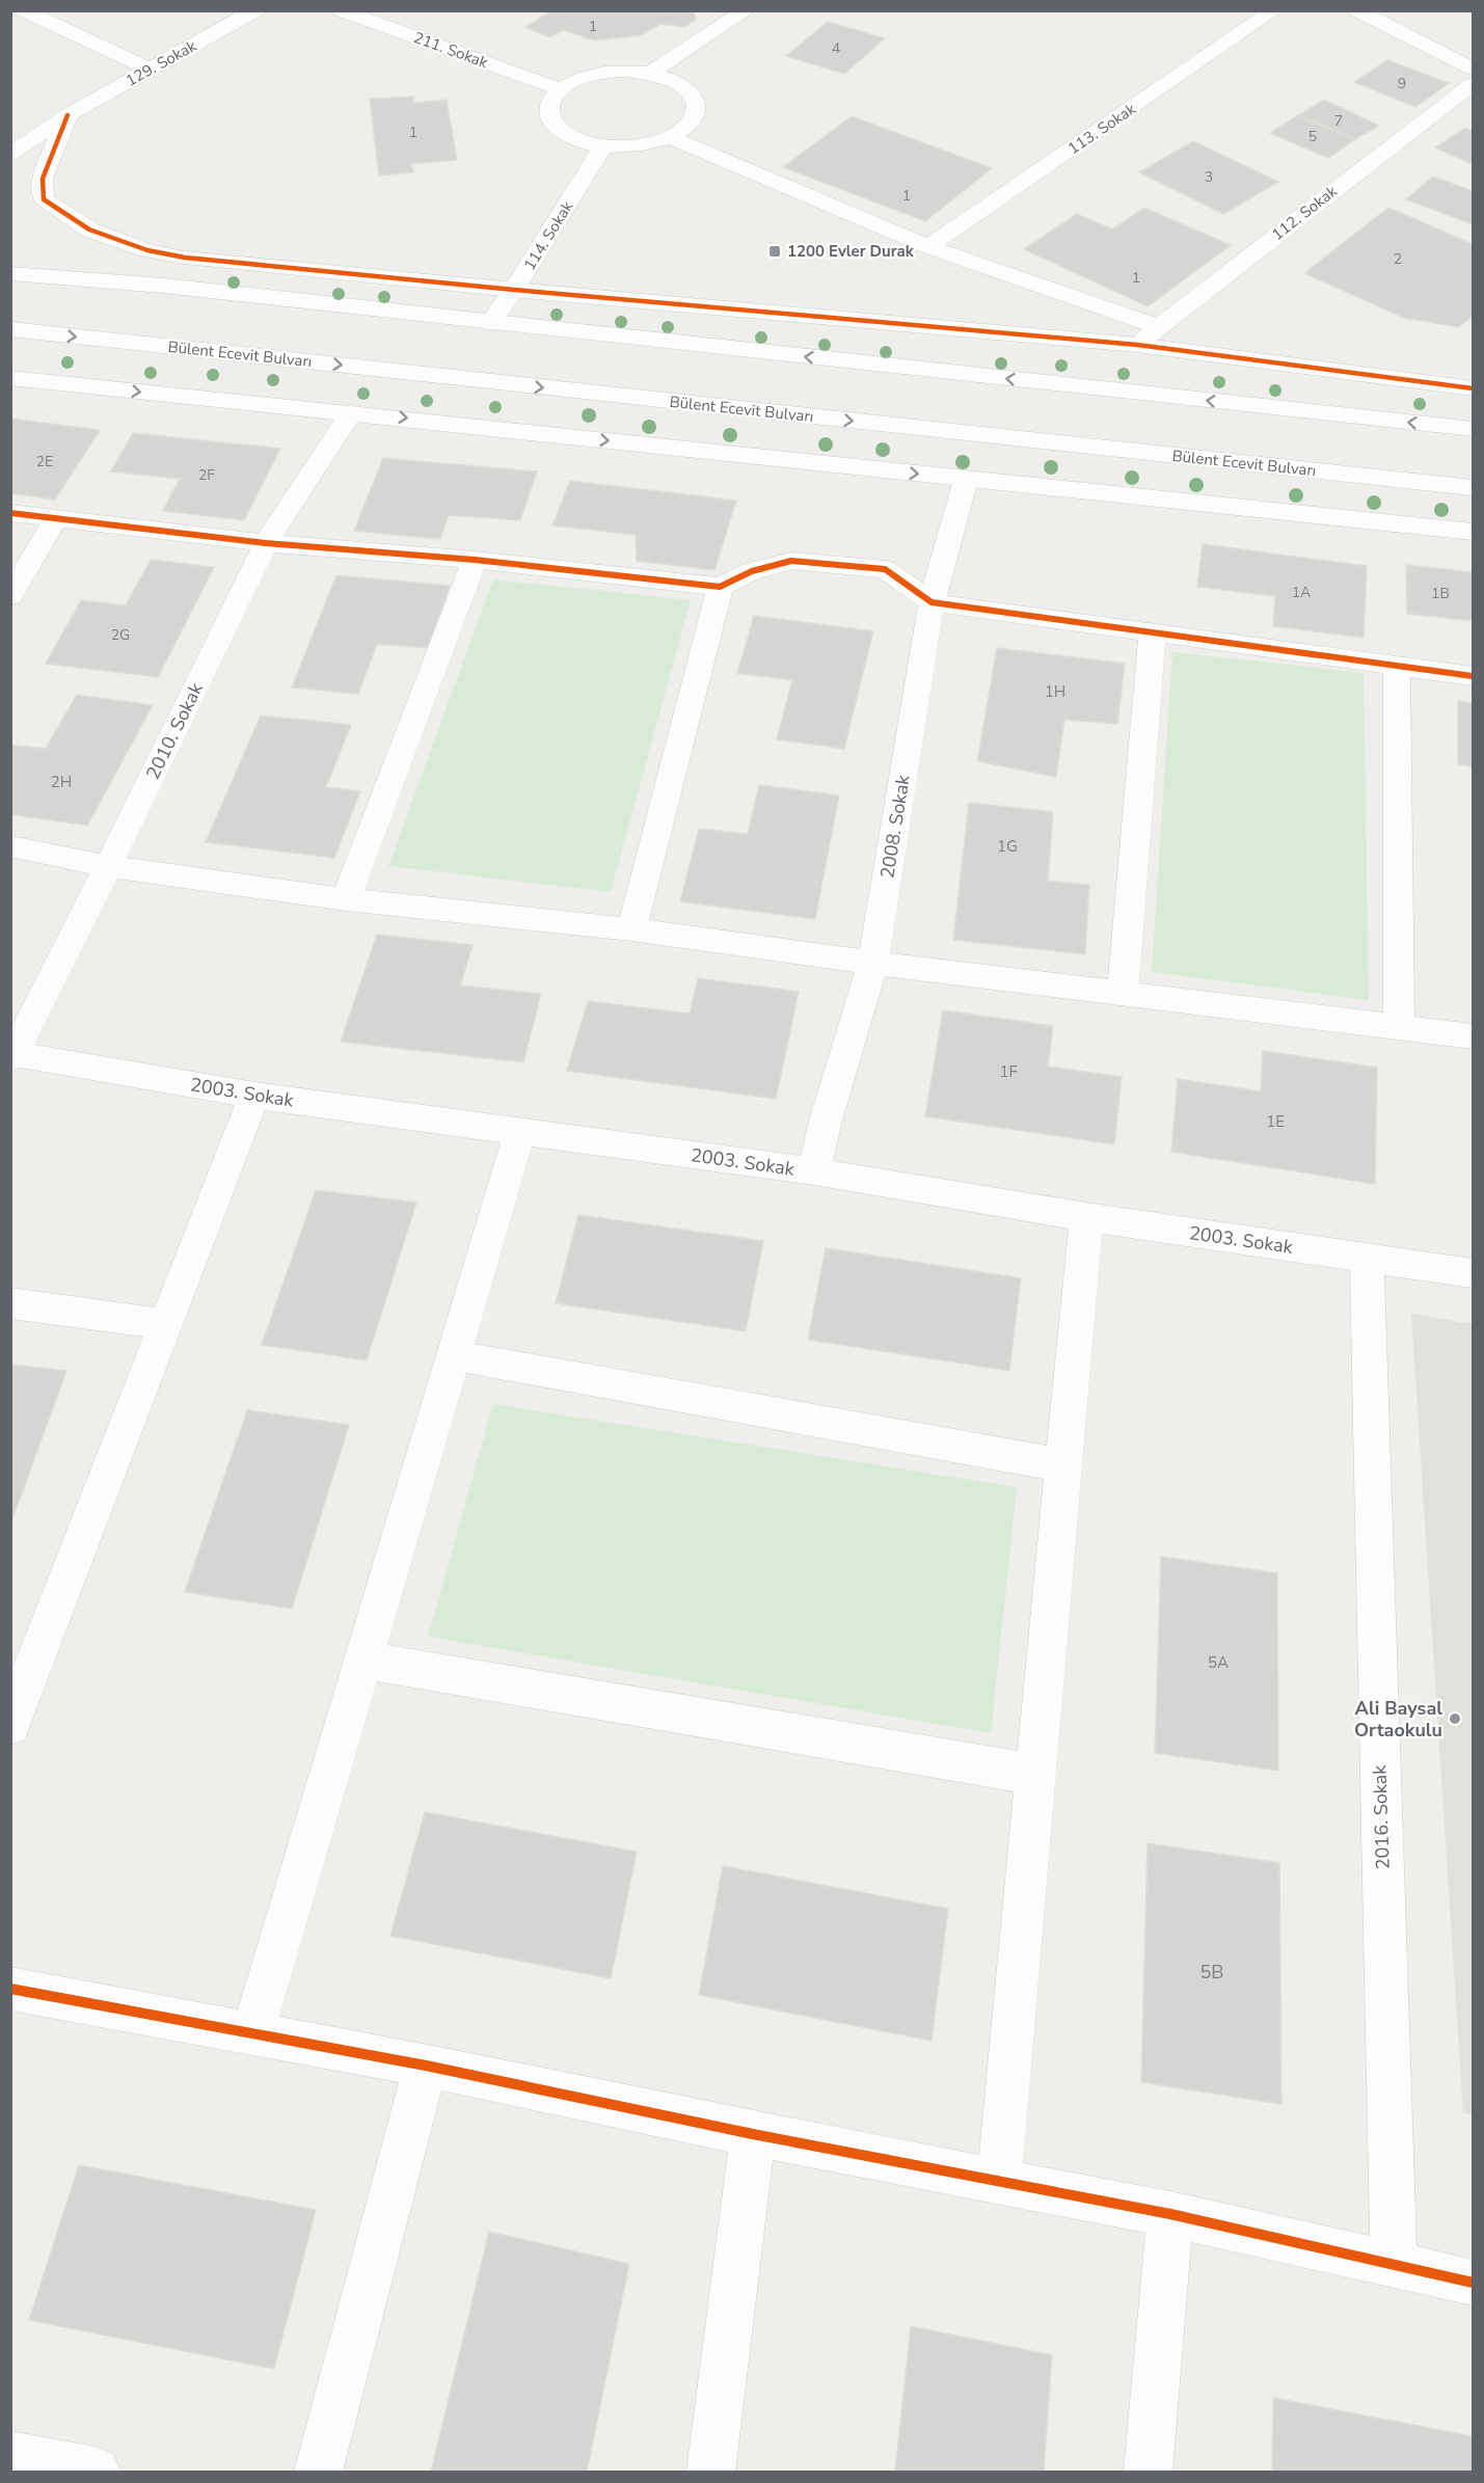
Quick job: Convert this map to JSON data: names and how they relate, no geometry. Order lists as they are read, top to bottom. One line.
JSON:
{"streets":{"street":["211. Sokak","129. Sokak","113. Sokak","112. Sokak","114. Sokak","Bülent Ecevit Bulvarı","2010. Sokak","2008. Sokak","2003. Sokak","2016. Sokak"]},"crossings":[["2010. Sokak","2003. Sokak"],["2008. Sokak","2003. Sokak"],["2003. Sokak","2016. Sokak"]],"places":{"transit":["1200 Evler Durak"],"other":["Ali Baysal Ortaokulu"]},"house_numbers":["1","4","9","7","1","5","3","1","2","1","2E","2F","1A","1B","2G","1H","2H","1G","1F","1E","5A","5B"]}
